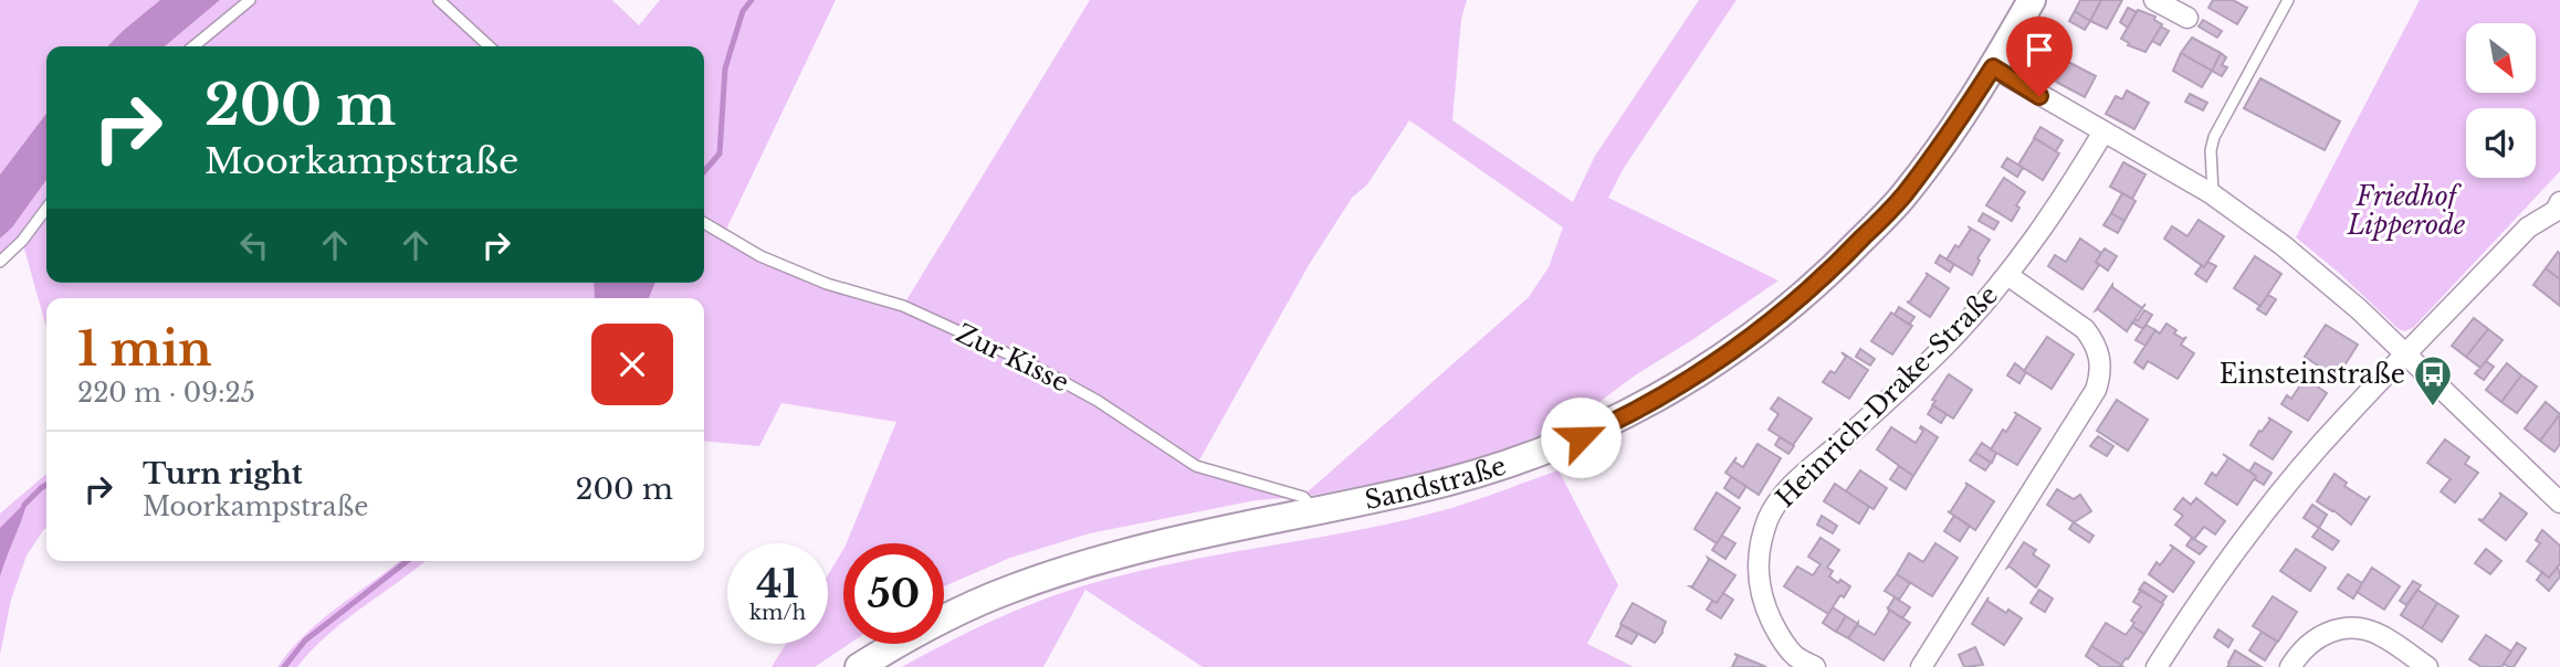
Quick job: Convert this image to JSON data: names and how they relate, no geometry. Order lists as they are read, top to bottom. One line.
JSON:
{"streets":{"main road":["Sandstraße"],"street":["Heinrich-Drake-Straße"],"lane":["Zur Kisse"]},"crossings":[["Zur Kisse","Sandstraße"]],"parks":["Friedhof Lipperode"],"places":{"bus stop":["Einsteinstraße"]},"north":"bottom right","page":{"turn":["200 m","Moorkampstraße"],"heading":["1 min","220 m · 09:25"],"list":[{"name":"Turn right","note":"Moorkampstraße","value":"200 m"}],"speed":"41 km/h","limit":"50"}}
